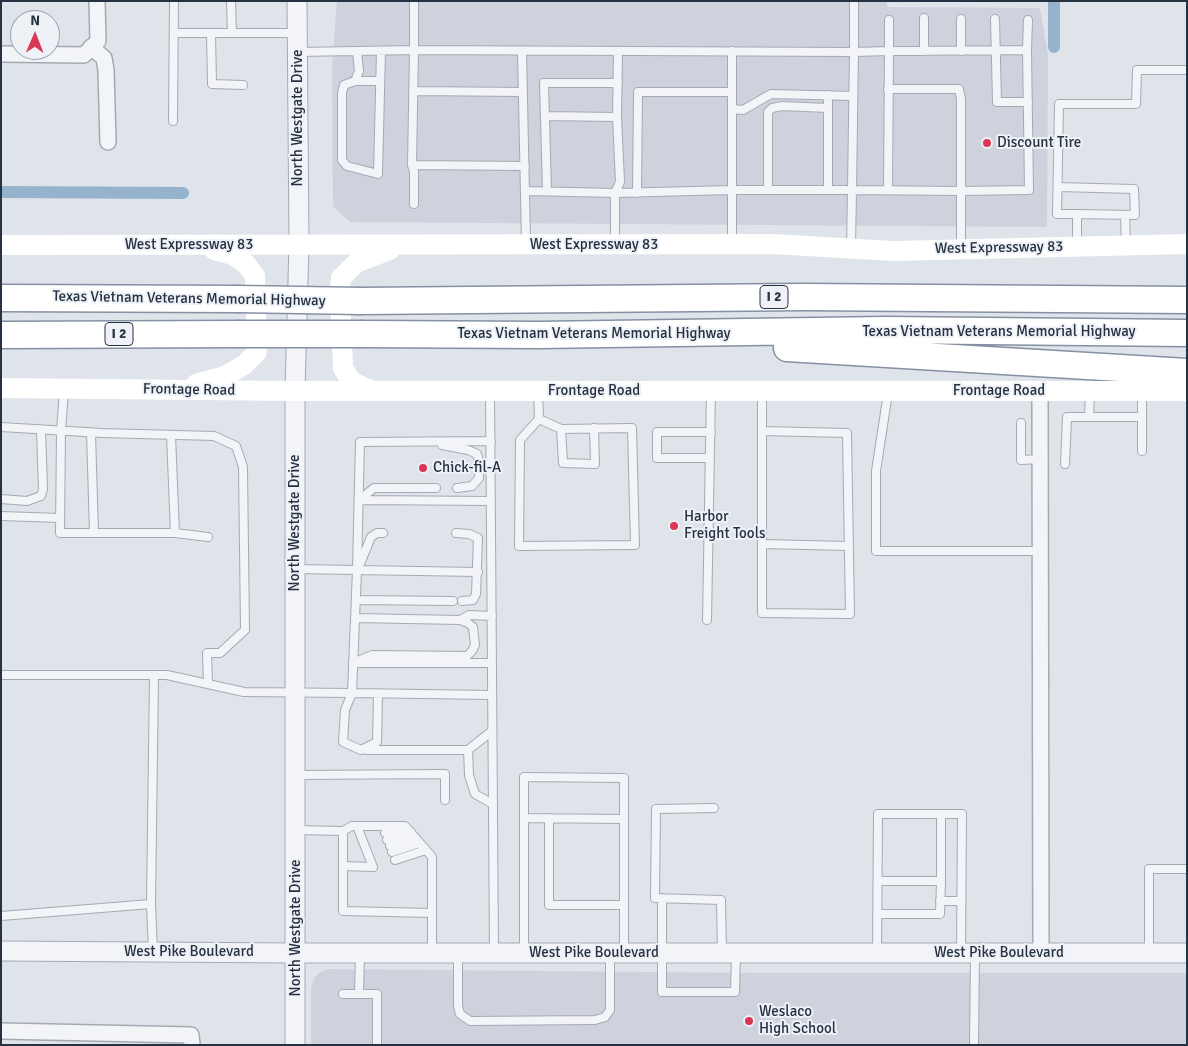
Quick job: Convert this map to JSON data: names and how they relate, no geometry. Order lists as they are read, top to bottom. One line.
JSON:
{"streets":{"highway":["I 2","Texas Vietnam Veterans Memorial Highway"],"main road":["West Expressway 83","Frontage Road"],"street":["North Westgate Drive","West Pike Boulevard"]},"crossings":[["North Westgate Drive","West Expressway 83"],["North Westgate Drive","Frontage Road"],["North Westgate Drive","West Pike Boulevard"]],"places":["Discount Tire","Chick-fil-A","Harbor Freight Tools","Weslaco High School"],"north":"top"}
